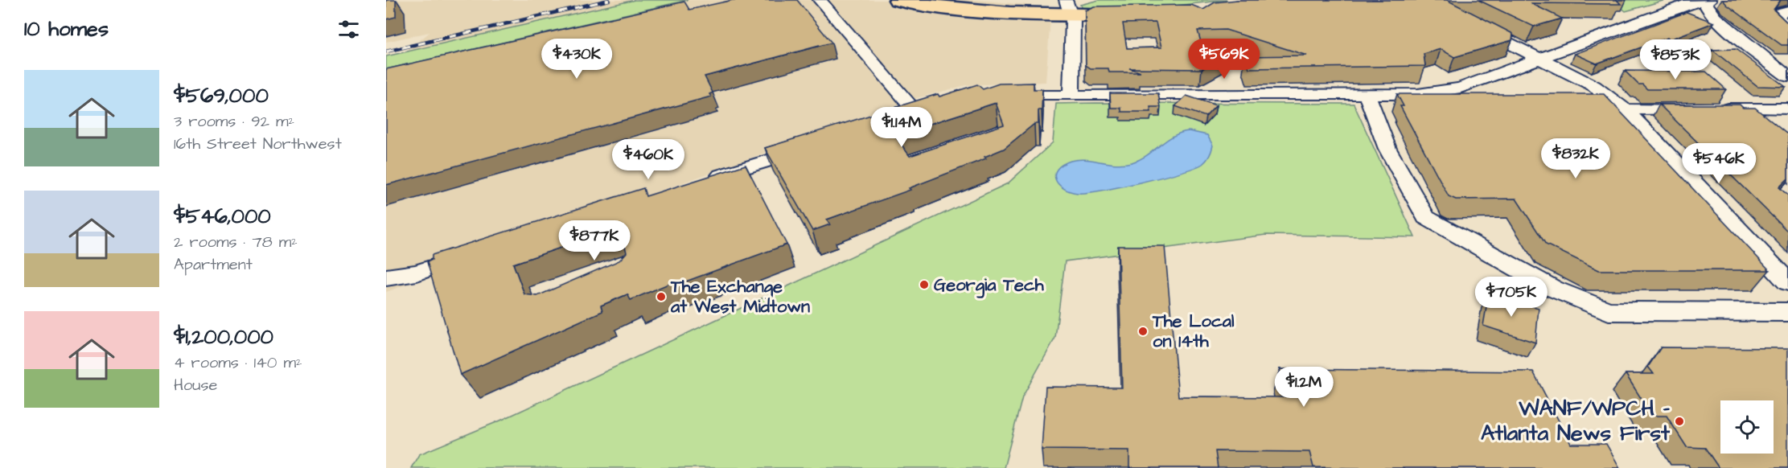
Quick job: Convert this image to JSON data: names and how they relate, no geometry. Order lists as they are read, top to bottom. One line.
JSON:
{"places":["Georgia Tech","The Exchange at West Midtown","The Local on 14th","WANF/WPCH - Atlanta News First"],"page":{"heading":"10 homes","price":["$430K","$569K","$853K","$1.14M","$832K","$460K","$546K","$877K","$705K","$1.2M"],"list":[{"name":"$569,000","note":"3 rooms · 92 m² · 16th Street Northwest"},{"name":"$546,000","note":"2 rooms · 78 m² · Apartment"},{"name":"$1,200,000","note":"4 rooms · 140 m² · House"}]}}
